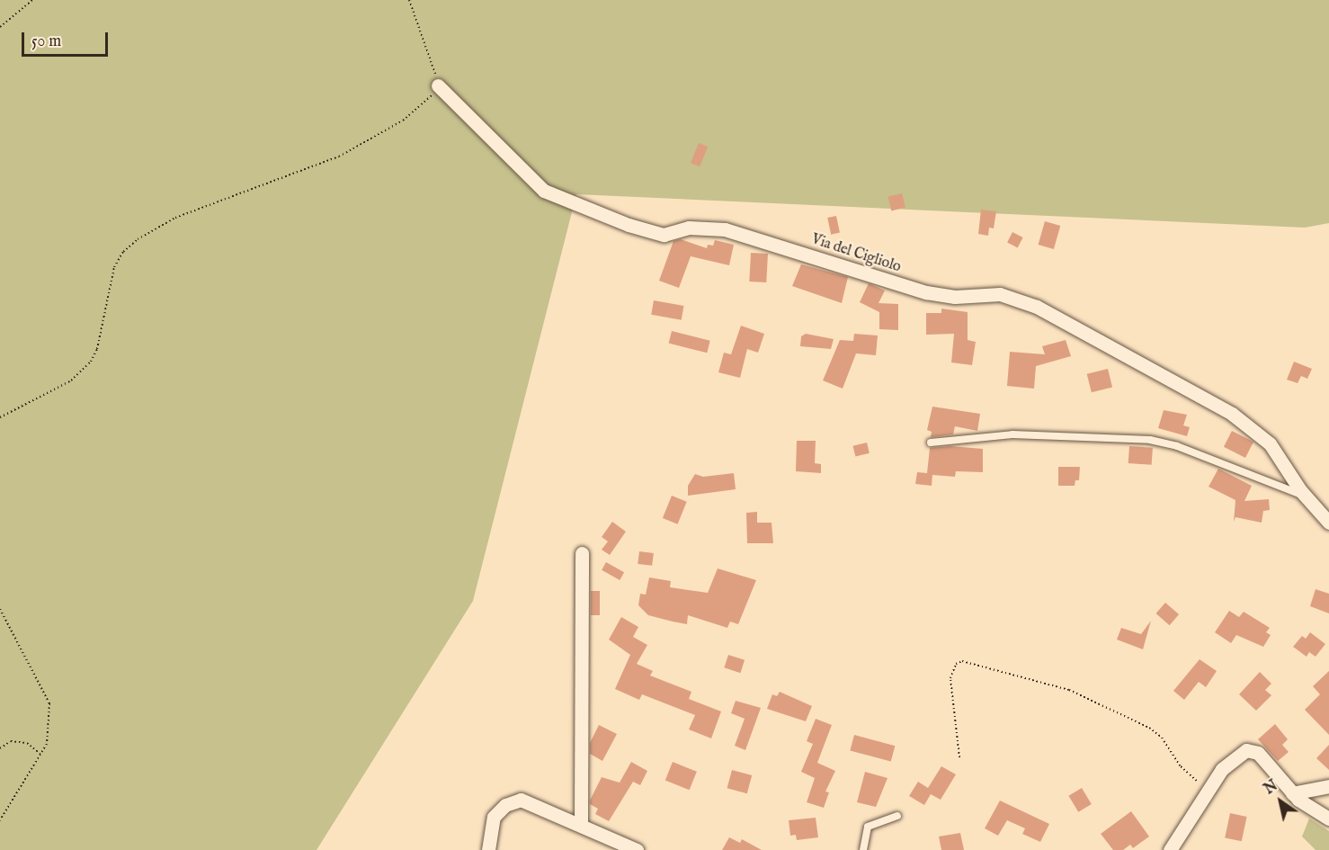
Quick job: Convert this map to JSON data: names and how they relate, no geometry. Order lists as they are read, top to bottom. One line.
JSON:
{"streets":{"street":["Via del Cigliolo"]},"scale_bar":"50 m","north":"top left"}
